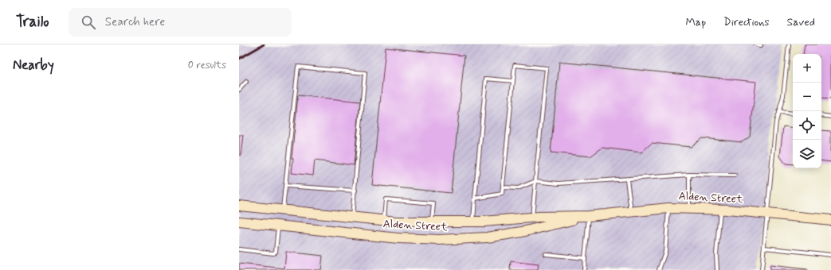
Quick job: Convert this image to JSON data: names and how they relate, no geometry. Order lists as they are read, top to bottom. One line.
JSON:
{"streets":{"street":["Alden Street"]},"page":{"header":"Trailo","search":"Search here","nav":["Map","Directions","Saved"],"heading":["Nearby","0 results"],"map_buttons":["+","−"]}}
